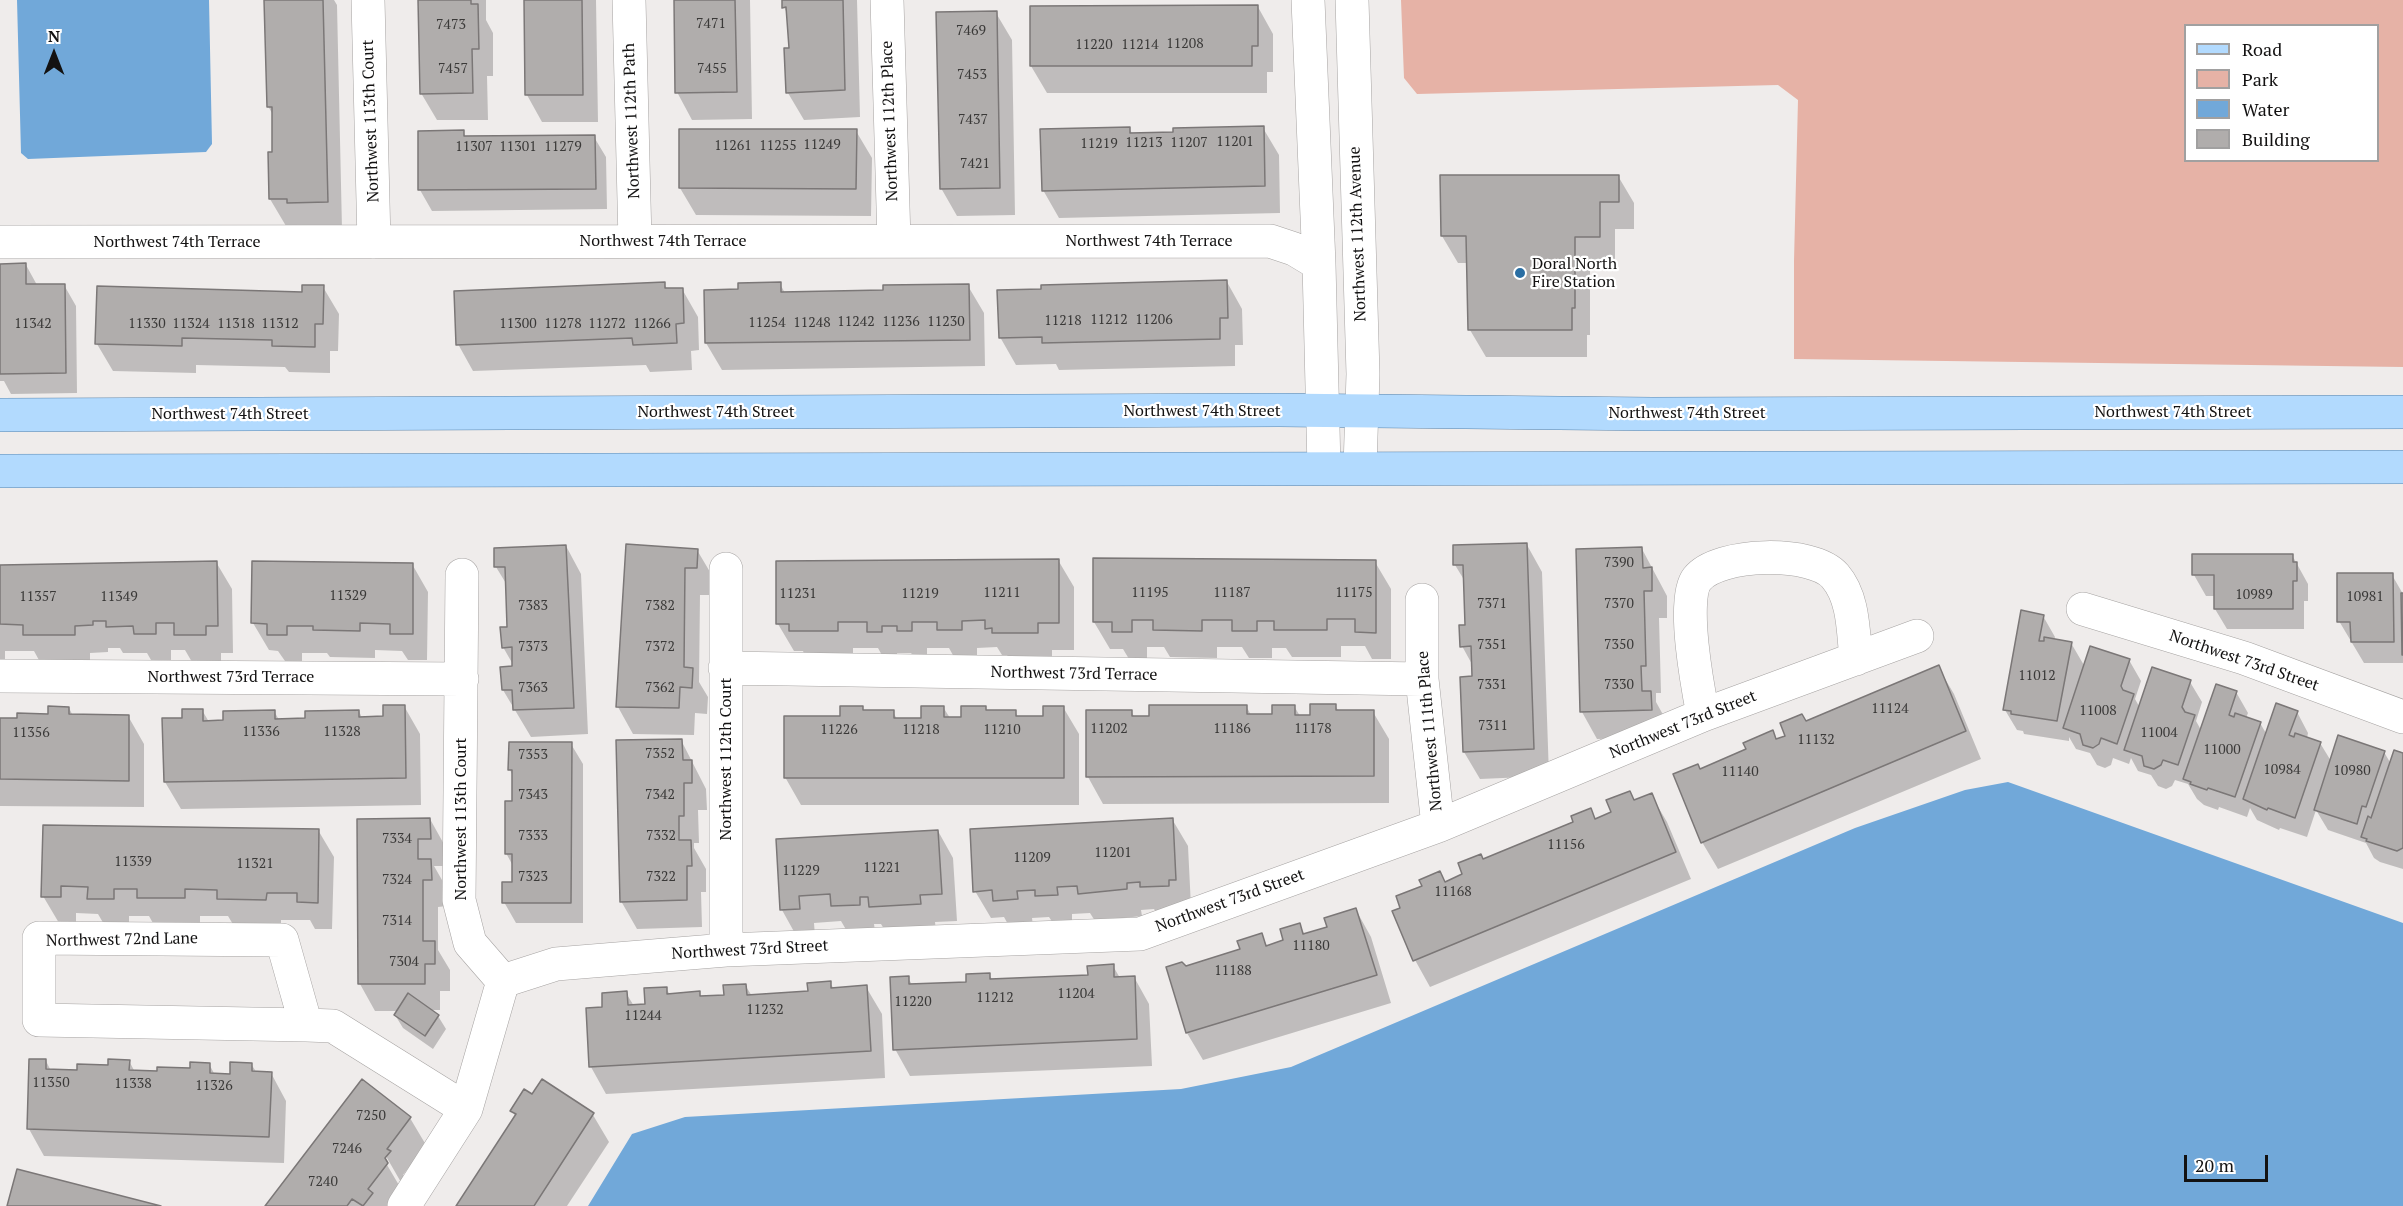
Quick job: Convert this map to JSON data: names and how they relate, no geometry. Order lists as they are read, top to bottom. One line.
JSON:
{"streets":{"main road":["Northwest 74th Street"],"street":["Northwest 113th Court","Northwest 112th Path","Northwest 112th Place","Northwest 112th Avenue","Northwest 74th Terrace","Northwest 73rd Street","Northwest 73rd Terrace","Northwest 111th Place","Northwest 112th Court","Northwest 72nd Lane"]},"crossings":[["Northwest 113th Court","Northwest 74th Terrace"],["Northwest 113th Court","Northwest 73rd Street"],["Northwest 113th Court","Northwest 73rd Terrace"],["Northwest 112th Path","Northwest 74th Terrace"],["Northwest 112th Place","Northwest 74th Terrace"],["Northwest 112th Avenue","Northwest 74th Street"],["Northwest 73rd Street","Northwest 111th Place"],["Northwest 73rd Street","Northwest 112th Court"],["Northwest 73rd Terrace","Northwest 111th Place"],["Northwest 73rd Terrace","Northwest 112th Court"]],"places":["Doral North Fire Station"],"house_numbers":["7471","7473","7469","11208","11220","11214","7457","7455","7453","7437","11201","11213","11207","11219","11249","11261","11255","11307","11301","11279","7421","11212","11206","11218","11242","11236","11230","11254","11248","11342","11330","11324","11318","11312","11300","11278","11272","11266","7390","11211","11195","11187","11175","11231","11219","10989","11329","11357","11349","10981","7371","7370","7383","7382","7351","7350","7373","7372","11012","7331","7330","7363","7362","11124","11008","7311","11202","11186","11178","11226","11218","11210","11336","11328","11356","11004","11132","11000","7352","7353","10984","10980","11140","7343","7342","7333","7332","7334","11156","11201","11209","11339","11321","11221","11229","7323","7322","7324","11168","7314","11180","7304","11188","11204","11212","11220","11232","11244","11350","11338","11326","7250","7246","7240"],"legend":["Road","Park","Water","Building"],"scale_bar":"20 m","north":"top"}
